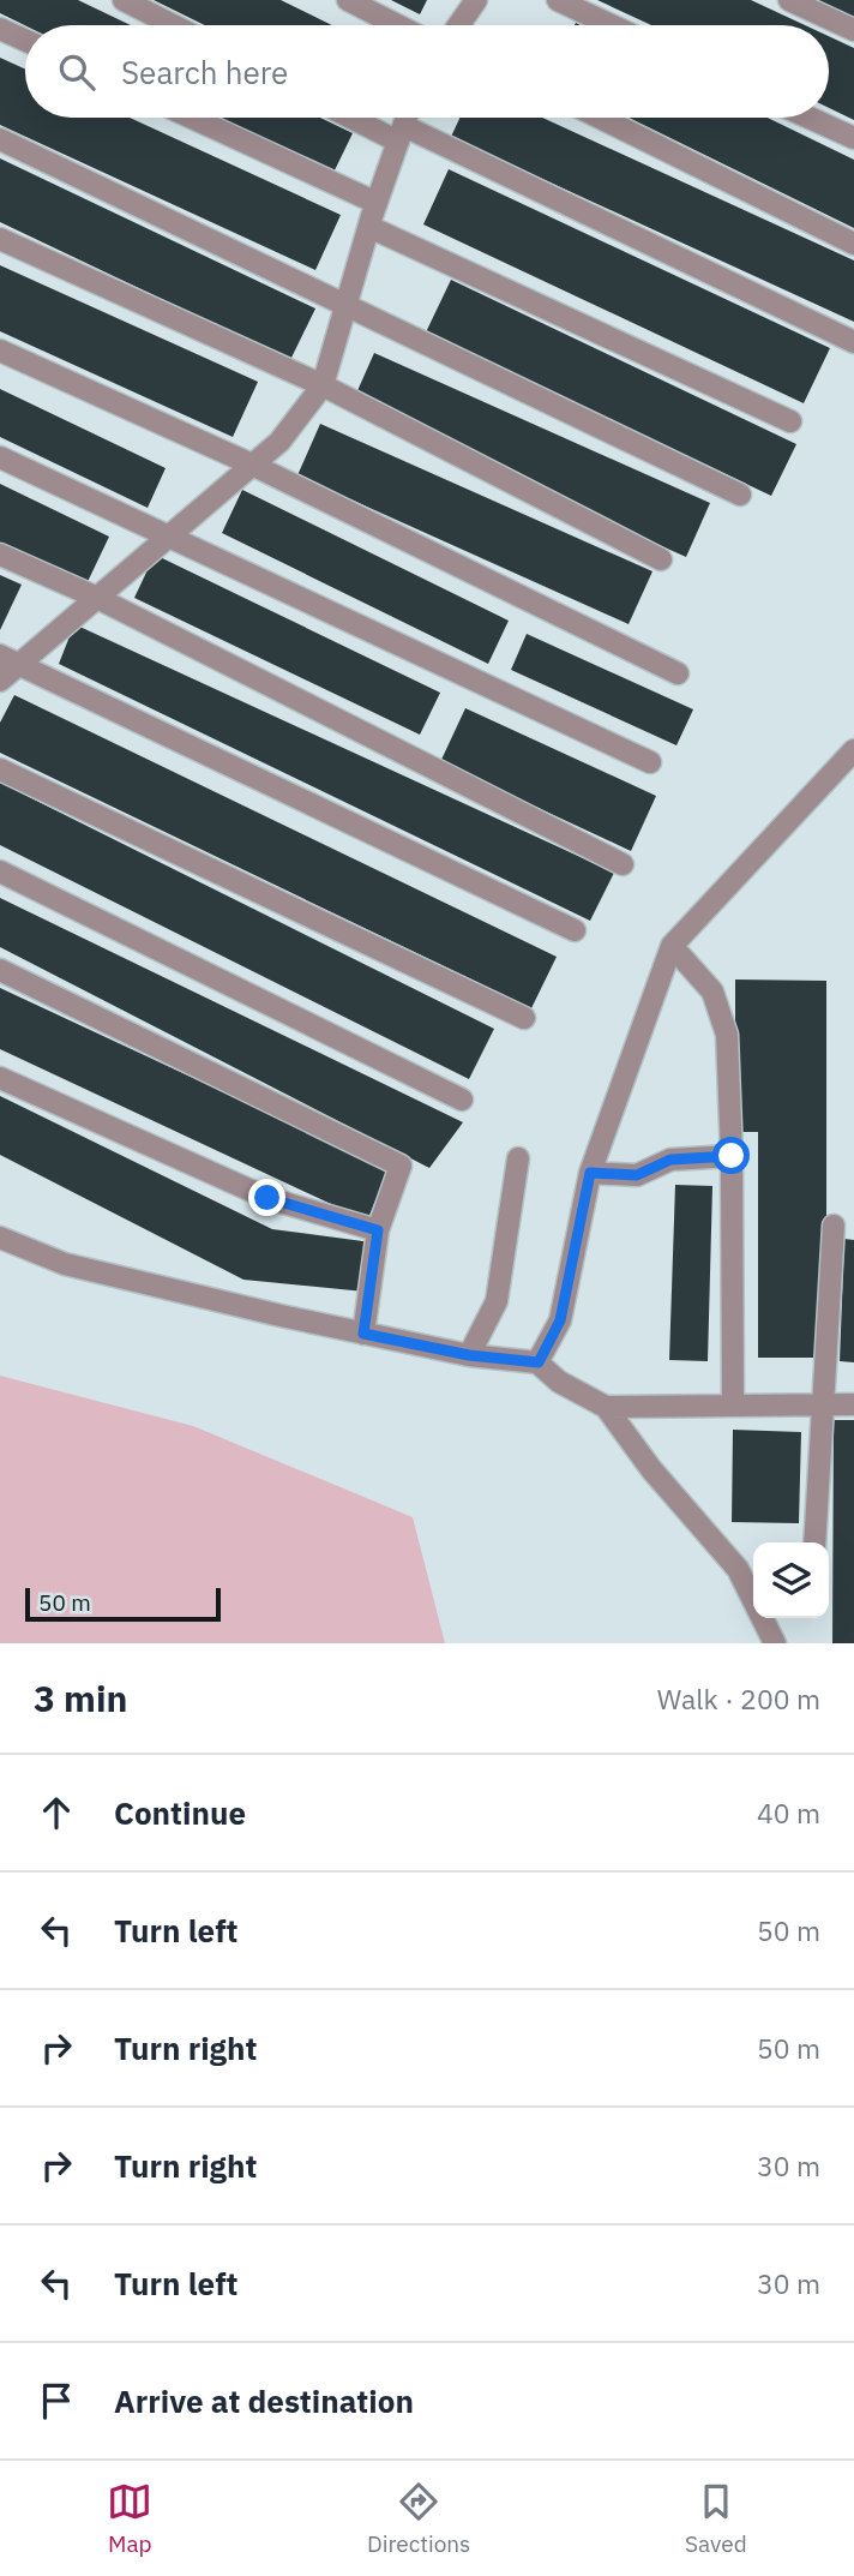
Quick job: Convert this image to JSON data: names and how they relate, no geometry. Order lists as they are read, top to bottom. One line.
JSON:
{"scale_bar":"50 m","page":{"search":"Search here","scale":"50 m","heading":["3 min","Walk · 200 m"],"list":[["Continue","40 m"],["Turn left","50 m"],["Turn right","50 m"],["Turn right","30 m"],["Turn left","30 m"],"Arrive at destination"],"nav":["Map","Directions","Saved"]}}
